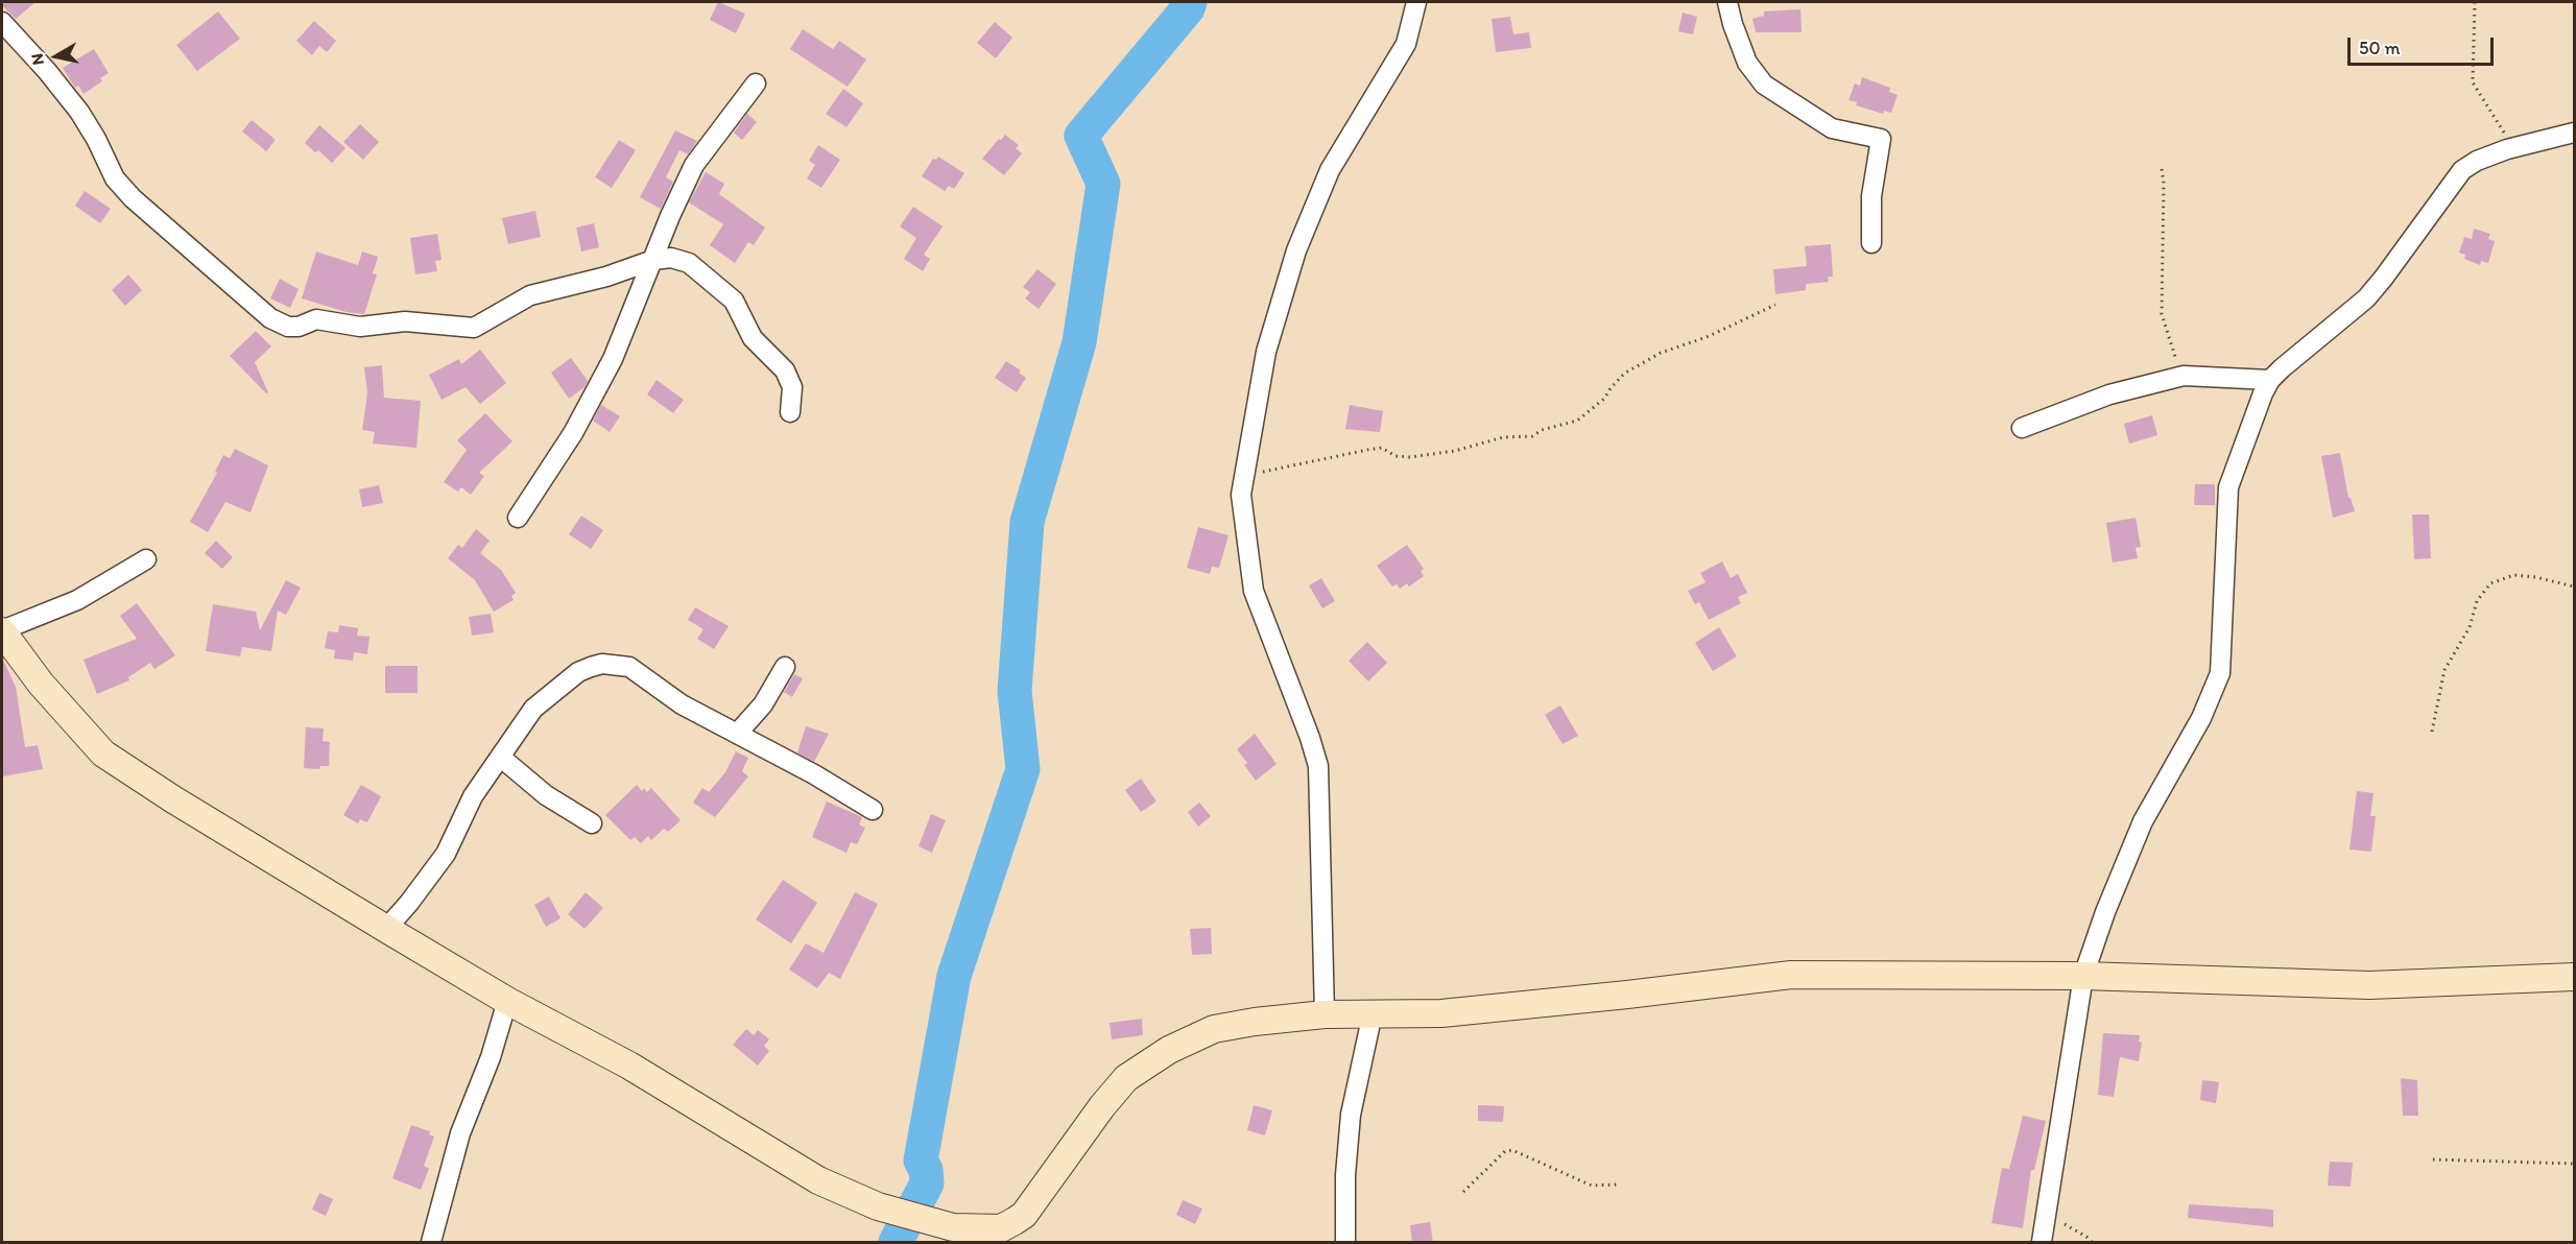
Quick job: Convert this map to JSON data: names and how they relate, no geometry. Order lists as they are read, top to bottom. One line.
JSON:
{"scale_bar":"50 m","north":"left"}
